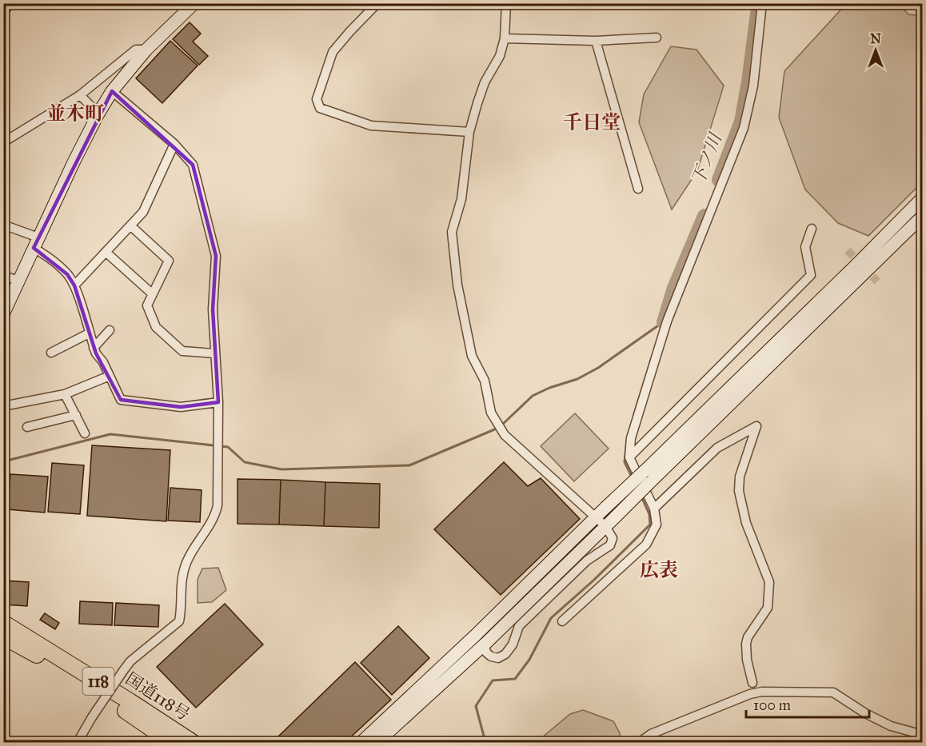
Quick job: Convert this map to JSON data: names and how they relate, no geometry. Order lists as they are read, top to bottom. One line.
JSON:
{"streets":{"highway":["118","国道118号"]},"districts":["並木町","千日堂","広表"],"water":["下ノ川"],"scale_bar":"100 m","north":"top"}
